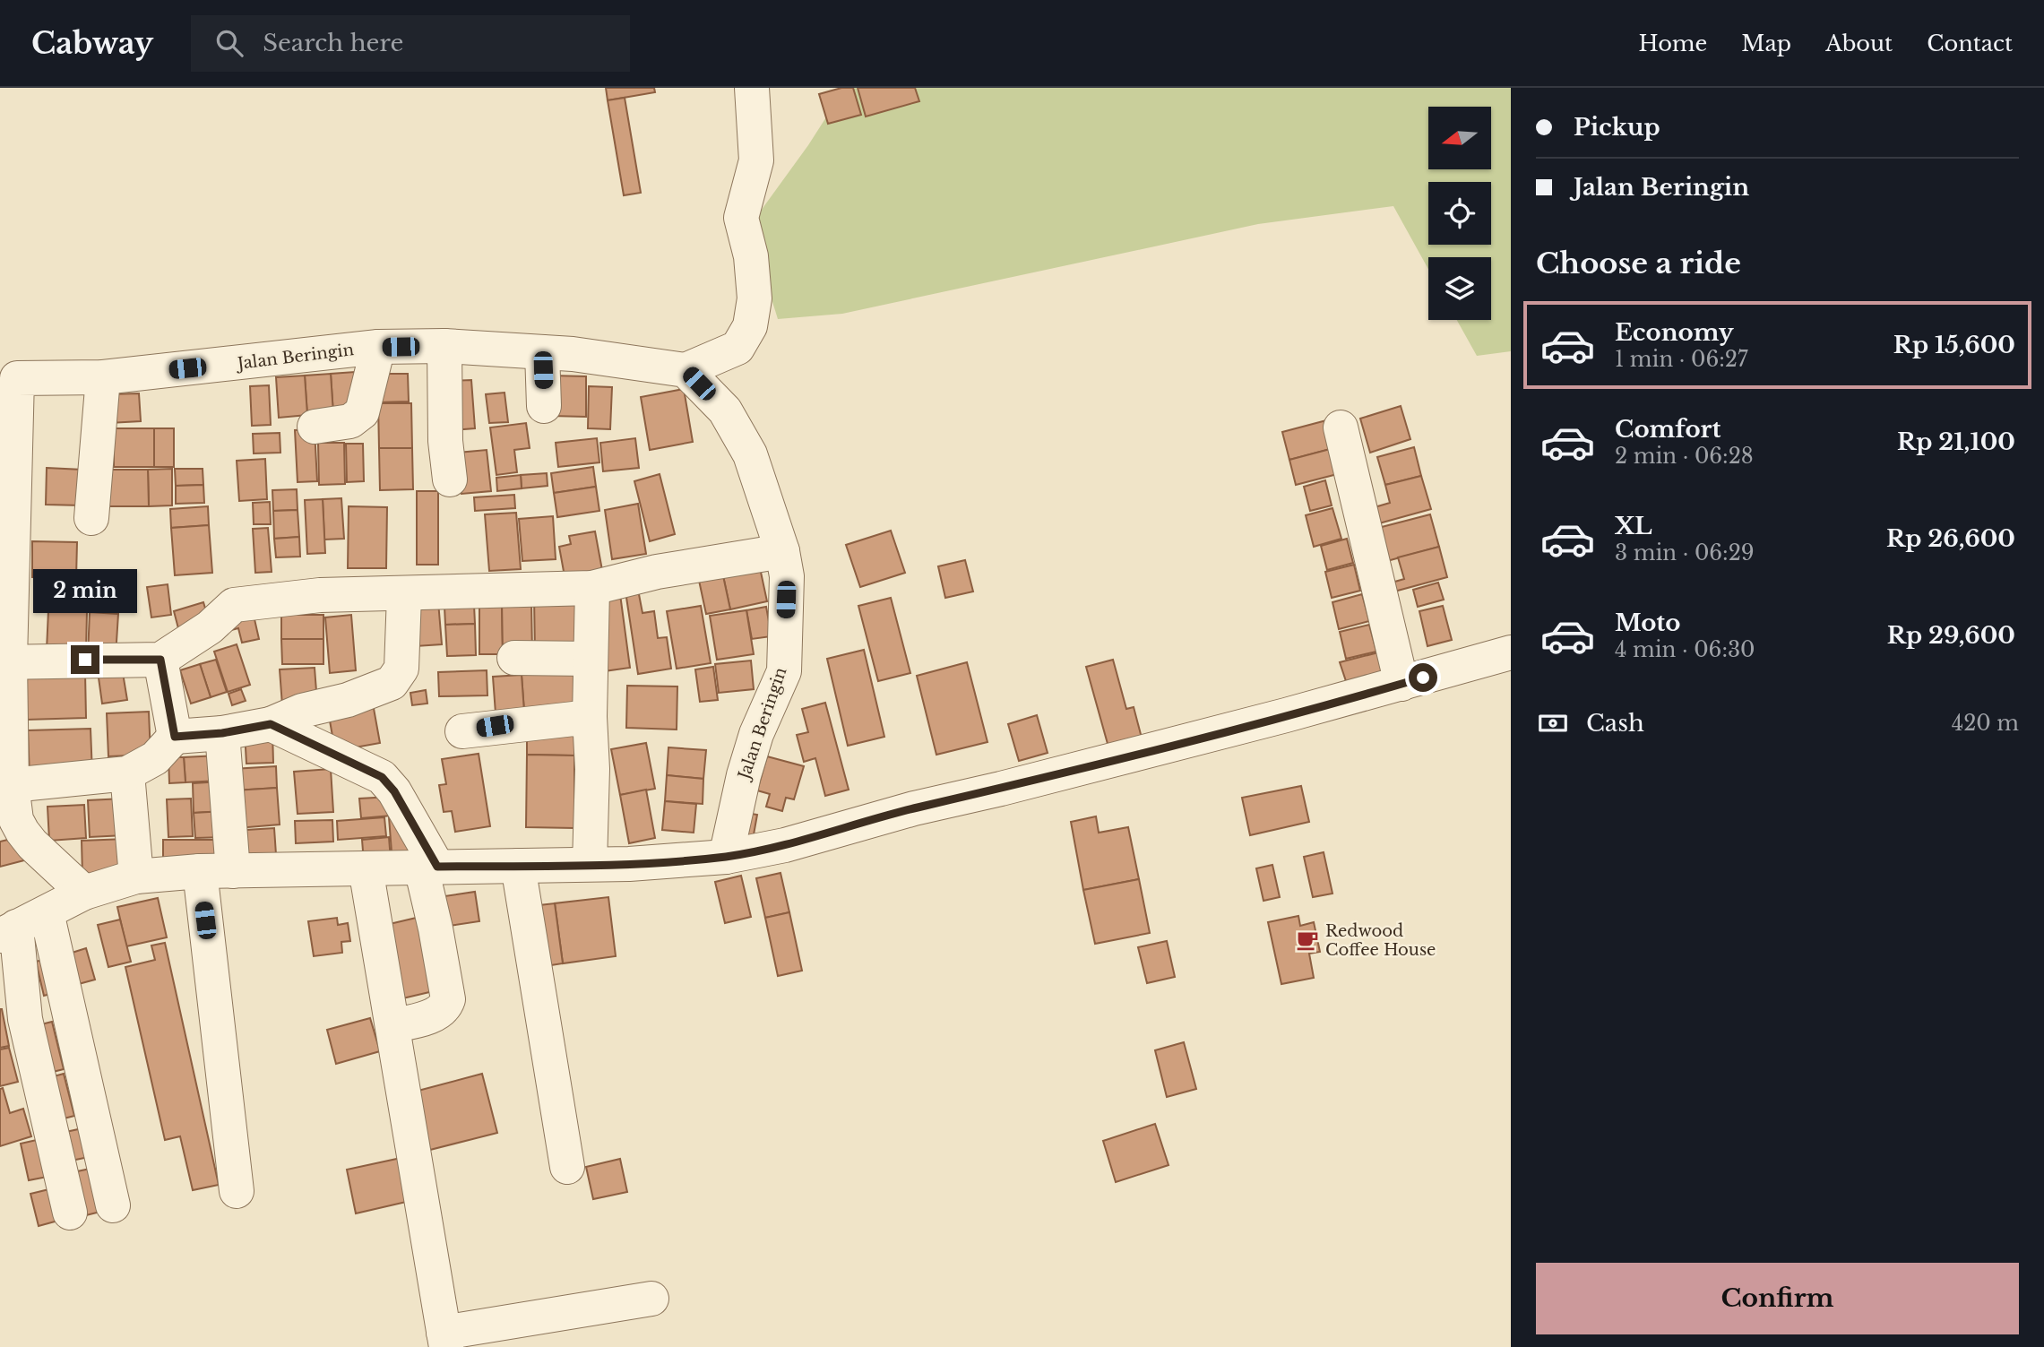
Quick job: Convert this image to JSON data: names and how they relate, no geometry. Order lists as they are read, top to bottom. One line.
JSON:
{"streets":{"street":["Jalan Beringin"]},"places":{"cafe":["Redwood Coffee House"]},"north":"left","page":{"header":"Cabway","search":"Search here","nav":["Home","Map","About","Contact"],"banner":["Pickup","Jalan Beringin"],"heading":"Choose a ride","list":[{"name":"Economy","note":"1 min · 06:27","value":"Rp 15,600"},{"name":"Comfort","note":"2 min · 06:28","value":"Rp 21,100"},{"name":"XL","note":"3 min · 06:29","value":"Rp 26,600"},{"name":"Moto","note":"4 min · 06:30","value":"Rp 29,600"}],"bubble":"2 min","pay":["Cash","420 m"],"buttons":"Confirm"}}
